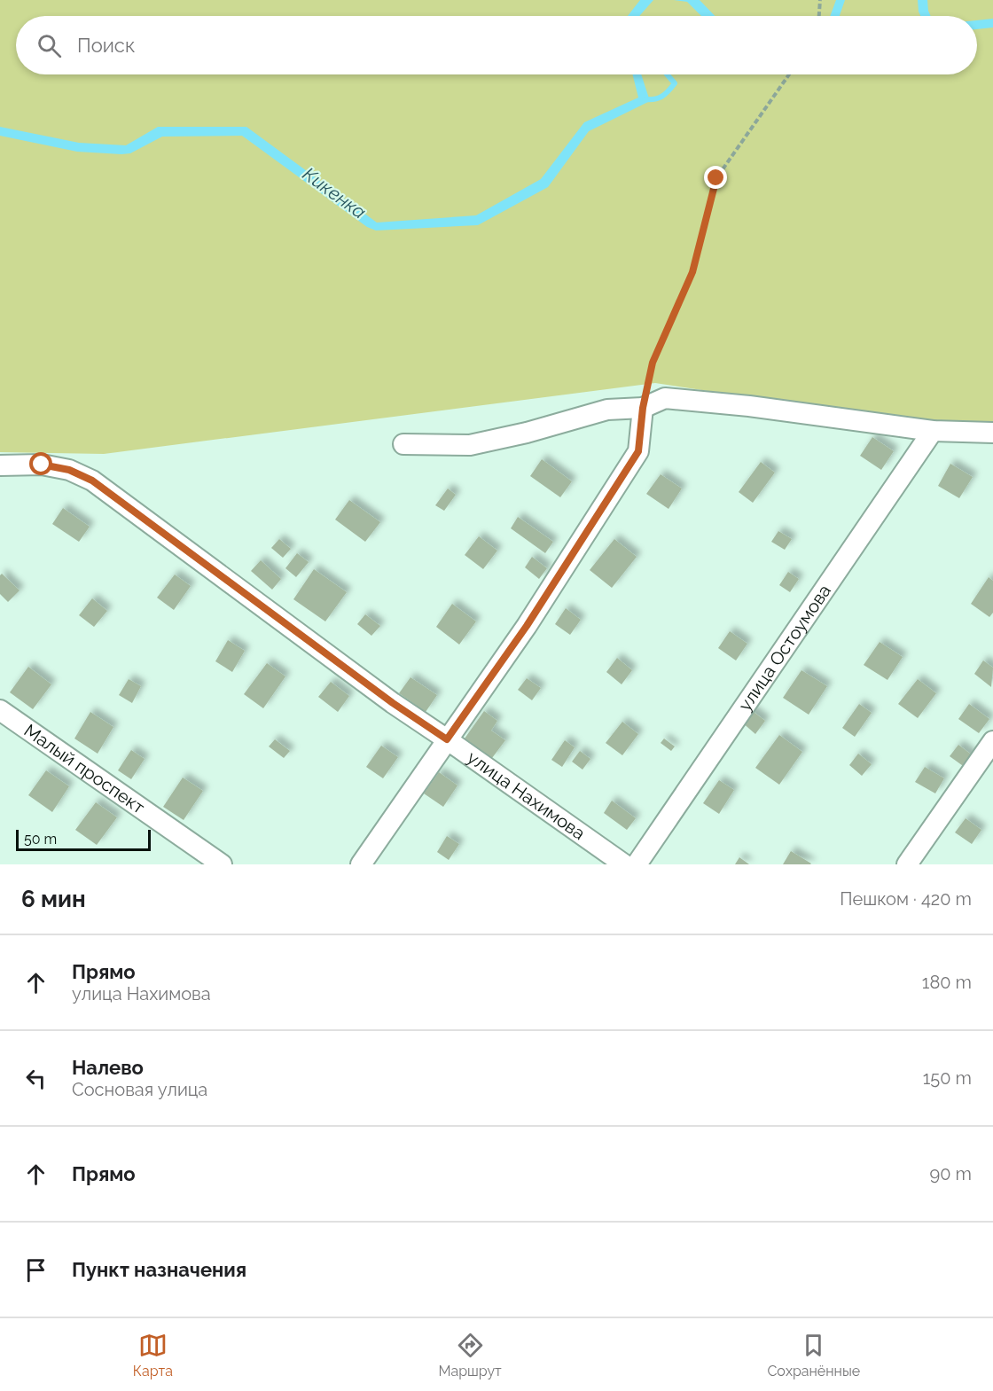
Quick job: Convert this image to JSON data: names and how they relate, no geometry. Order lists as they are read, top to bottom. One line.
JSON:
{"streets":{"street":["улица Остоумова","Малый проспект","улица Нахимова"]},"water":["Кикенка"],"scale_bar":"50 m","page":{"search":"Поиск","scale":"50 m","heading":["6 мин","Пешком · 420 m"],"list":[["Прямо","улица Нахимова","180 m"],["Налево","Сосновая улица","150 m"],["Прямо","90 m"],"Пункт назначения"],"nav":["Карта","Маршрут","Сохранённые"]}}
